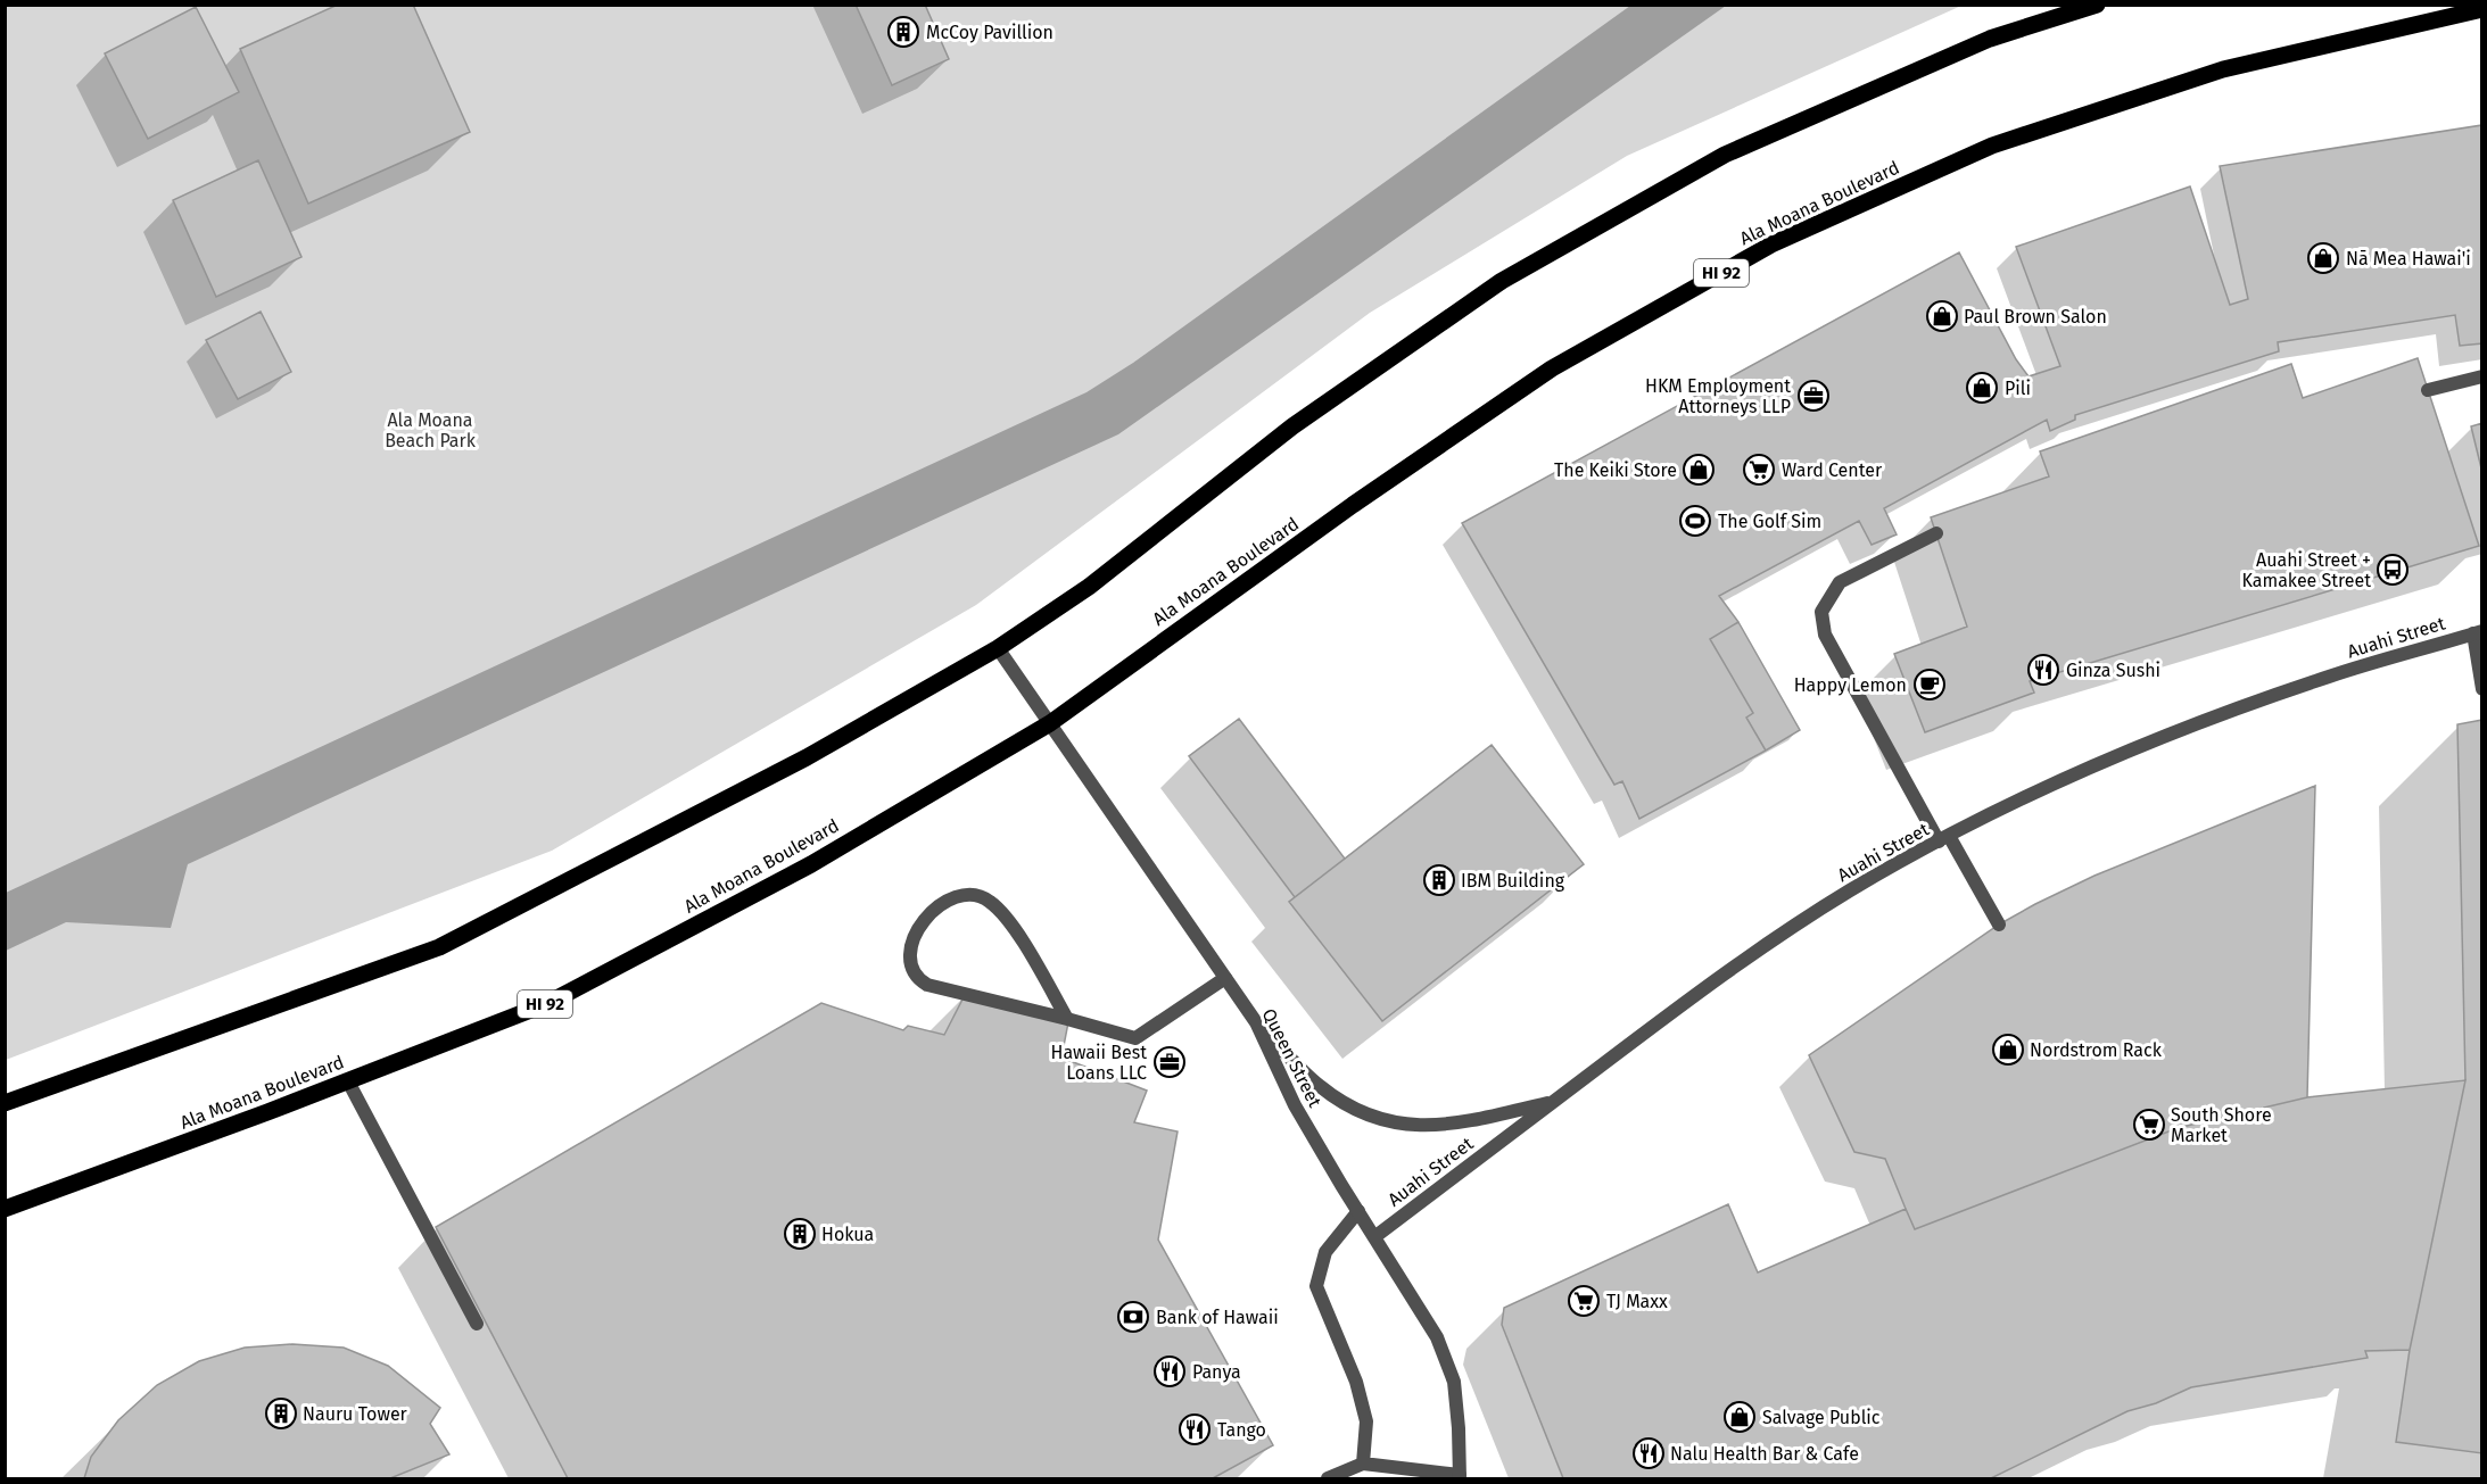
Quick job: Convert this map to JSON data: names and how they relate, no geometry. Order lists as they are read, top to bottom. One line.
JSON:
{"streets":{"main road":["Ala Moana Boulevard","HI 92"],"street":["Auahi Street","Queen Street"]},"crossings":[["Ala Moana Boulevard","Queen Street"],["Auahi Street","Queen Street"]],"parks":["Ala Moana Beach Park"],"places":{"building":["McCoy Pavillion","IBM Building","Hokua","Nauru Tower"],"shop":["Nā Mea Hawai'i","Paul Brown Salon","Pili","The Keiki Store","Nordstrom Rack","Salvage Public"],"office":["HKM Employment Attorneys LLP","Hawaii Best Loans LLC"],"supermarket":["Ward Center","South Shore Market","TJ Maxx"],"sports":["The Golf Sim"],"bus stop":["Auahi Street + Kamakee Street"],"restaurant":["Ginza Sushi","Panya","Tango","Nalu Health Bar & Cafe"],"cafe":["Happy Lemon"],"bank":["Bank of Hawaii"]}}
